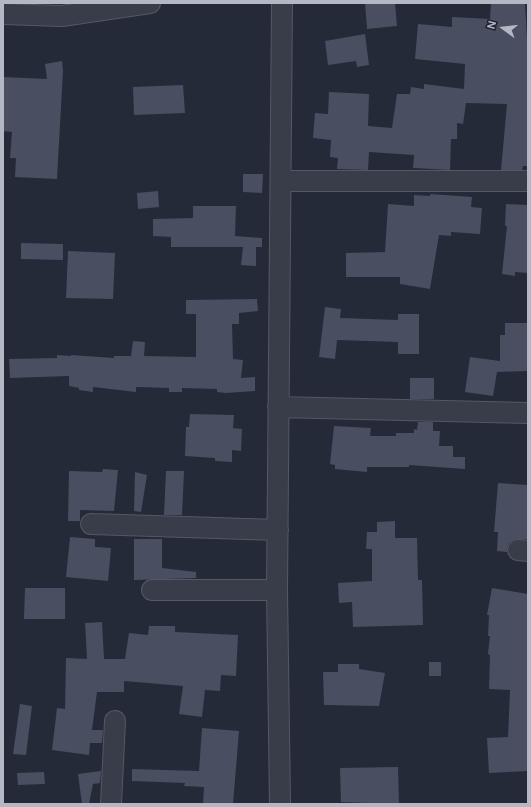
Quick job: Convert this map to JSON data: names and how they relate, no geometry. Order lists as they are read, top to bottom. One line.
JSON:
{"north":"left"}
